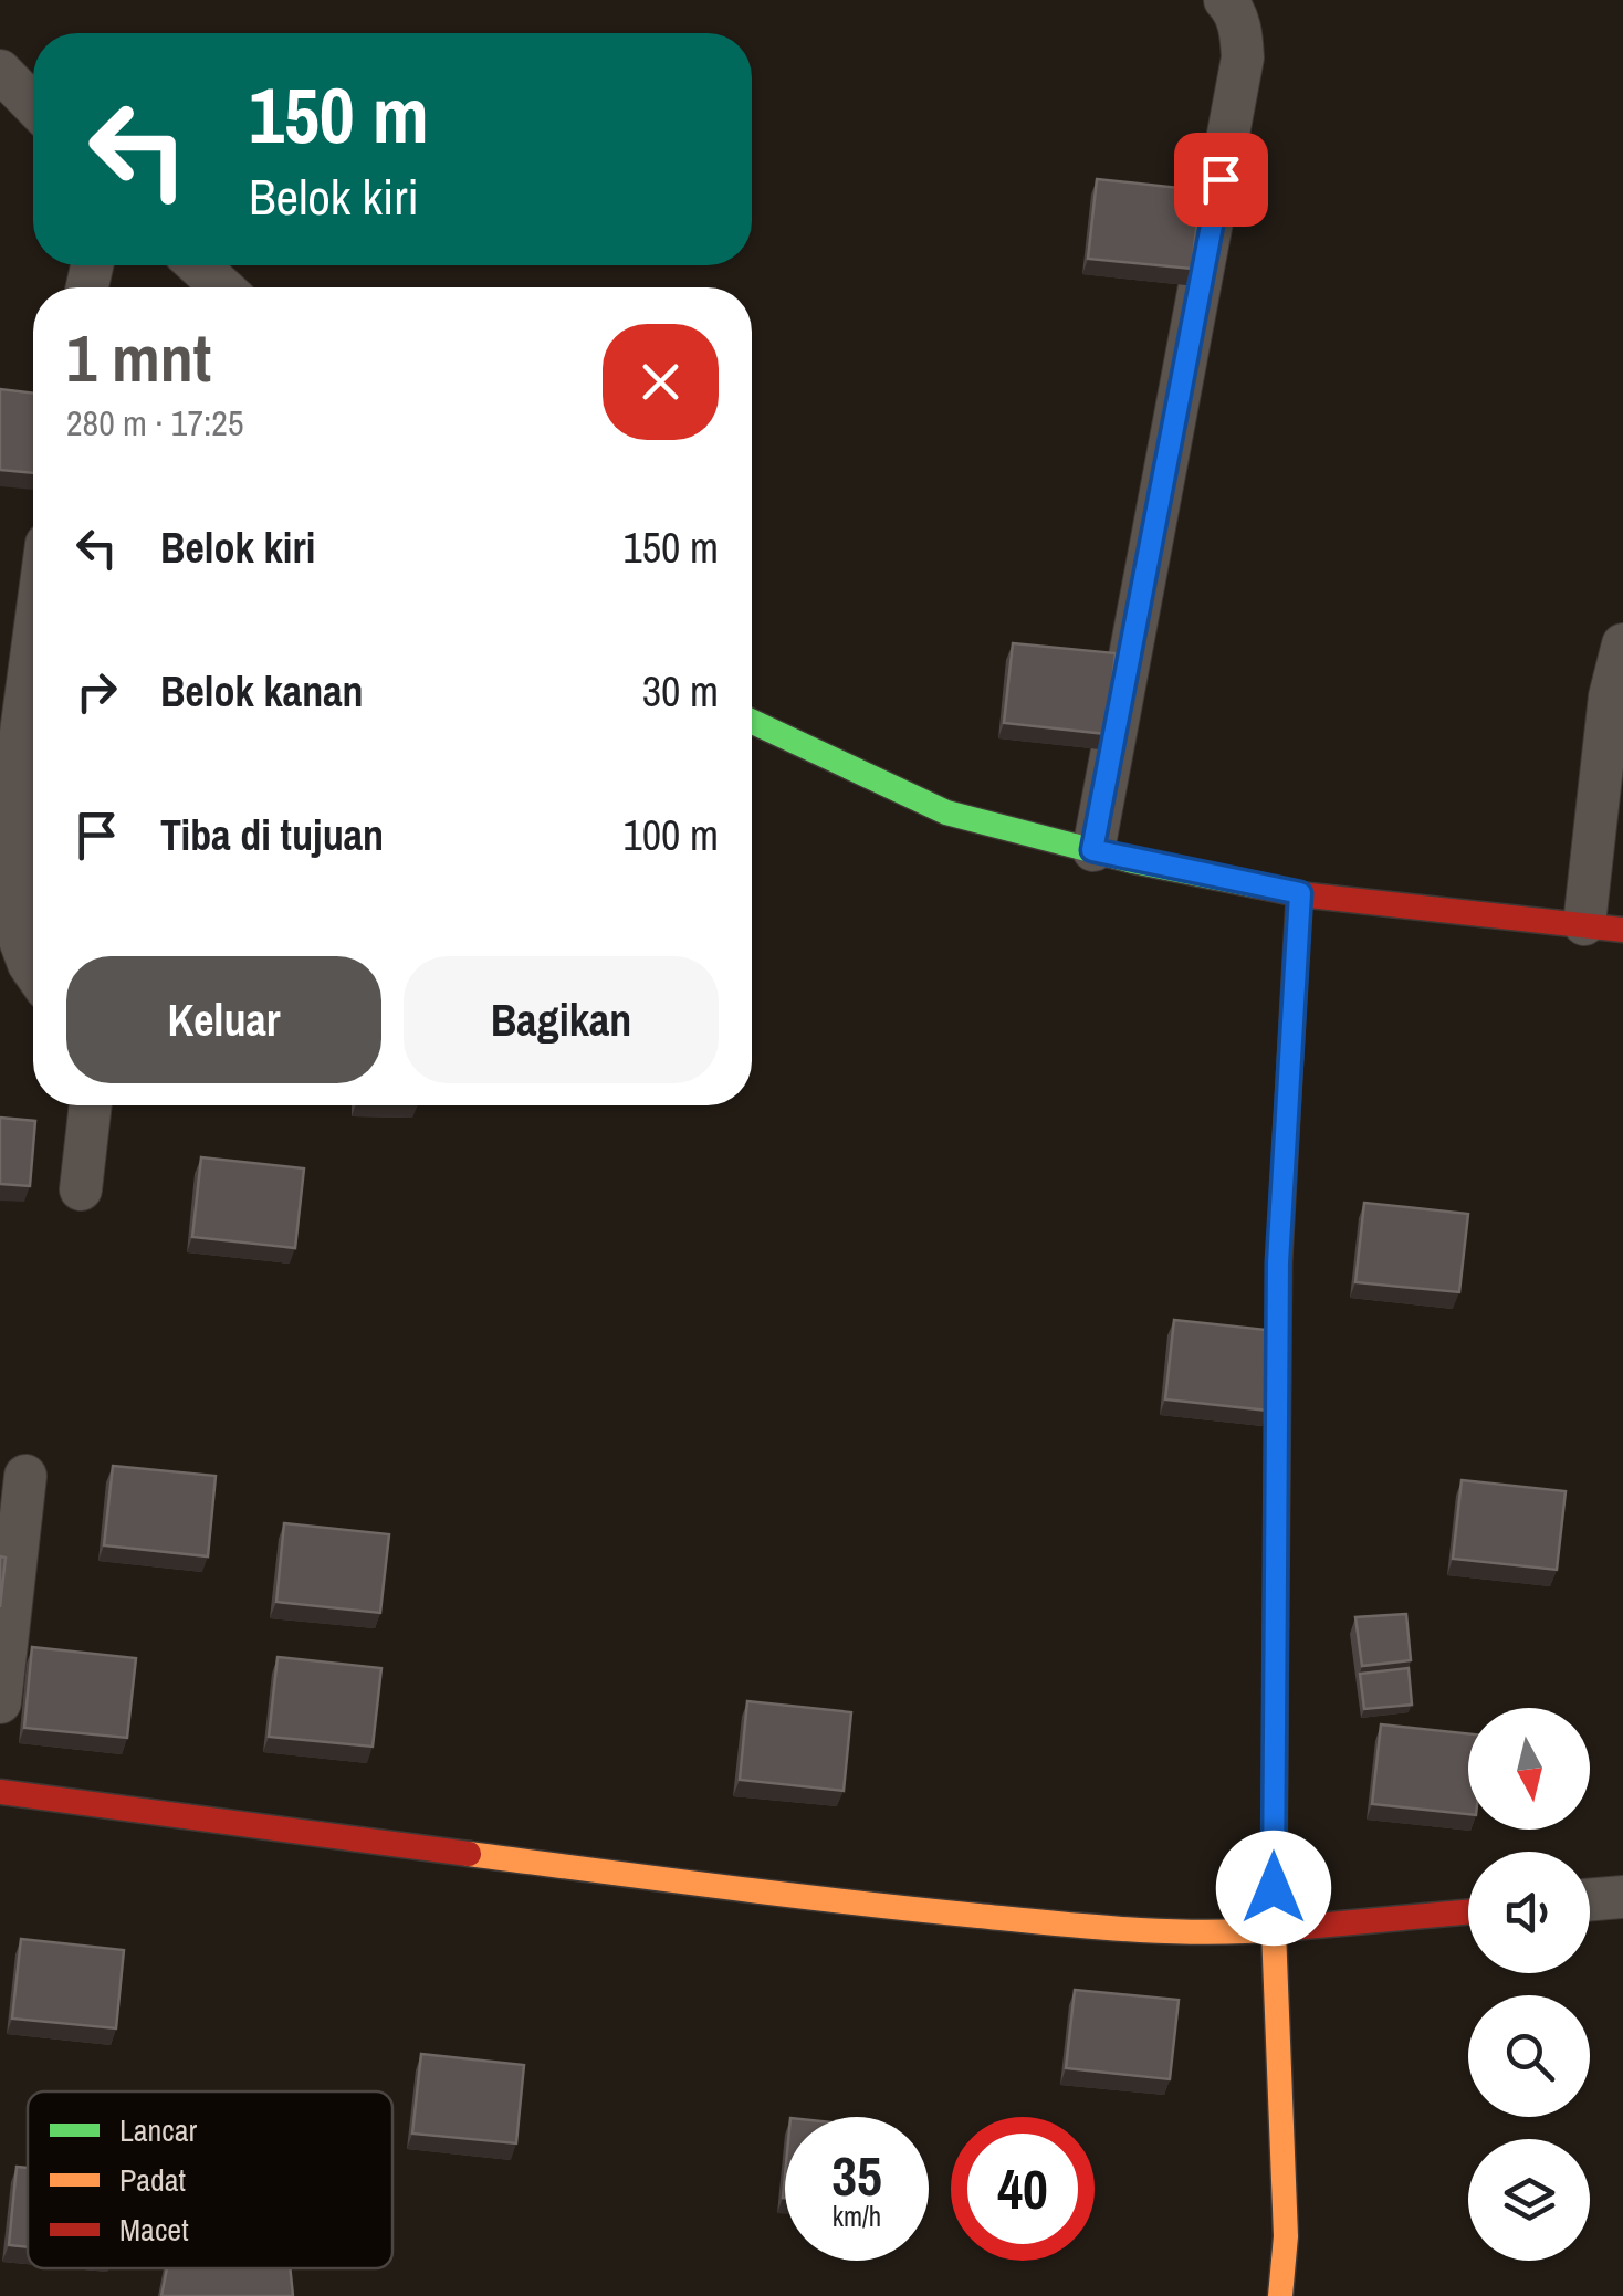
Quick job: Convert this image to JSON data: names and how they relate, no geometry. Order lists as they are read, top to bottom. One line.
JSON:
{"legend":["Lancar","Padat","Macet"],"north":"bottom","page":{"turn":["150 m","Belok kiri"],"heading":["1 mnt","280 m · 17:25"],"list":[{"name":"Belok kiri","value":"150 m"},{"name":"Belok kanan","value":"30 m"},{"name":"Tiba di tujuan","value":"100 m"}],"buttons":["Keluar","Bagikan"],"speed":"35 km/h","limit":"40"}}
